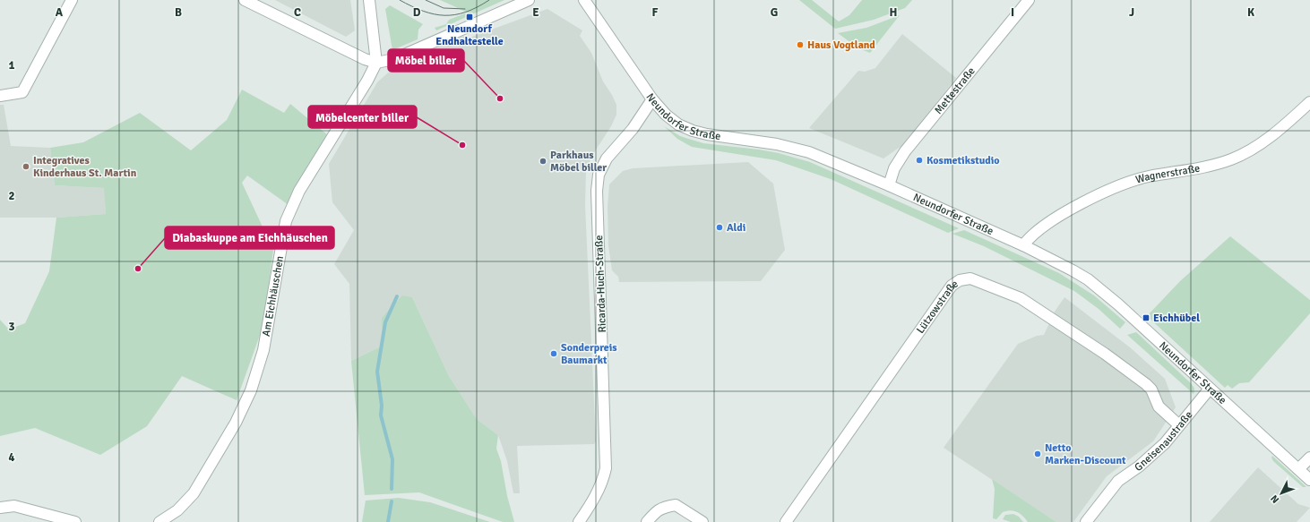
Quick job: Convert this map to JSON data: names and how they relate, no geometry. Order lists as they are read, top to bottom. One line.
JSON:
{"streets":{"street":["Mettestraße","Neundorfer Straße","Wagnerstraße","Ricarda-Huch-Straße","Am Eichhäuschen","Lützowstraße","Gneisenaustraße"]},"crossings":[["Mettestraße","Neundorfer Straße"],["Neundorfer Straße","Wagnerstraße"],["Neundorfer Straße","Ricarda-Huch-Straße"],["Neundorfer Straße","Gneisenaustraße"],["Lützowstraße","Gneisenaustraße"]],"places":{"transit":["Neundorf Endhaltestelle","Eichhübel"],"other":["Haus Vogtland","Möbel biller","Möbelcenter biller","Kosmetikstudio","Parkhaus Möbel biller","Integratives Kinderhaus St. Martin","Aldi","Diabaskuppe am Eichhäuschen","Sonderpreis Baumarkt","Netto Marken-Discount"]},"north":"bottom left","grid":{"columns":["A","B","C","D","E","F","G","H","I","J","K"],"rows":["1","2","3","4"]}}
